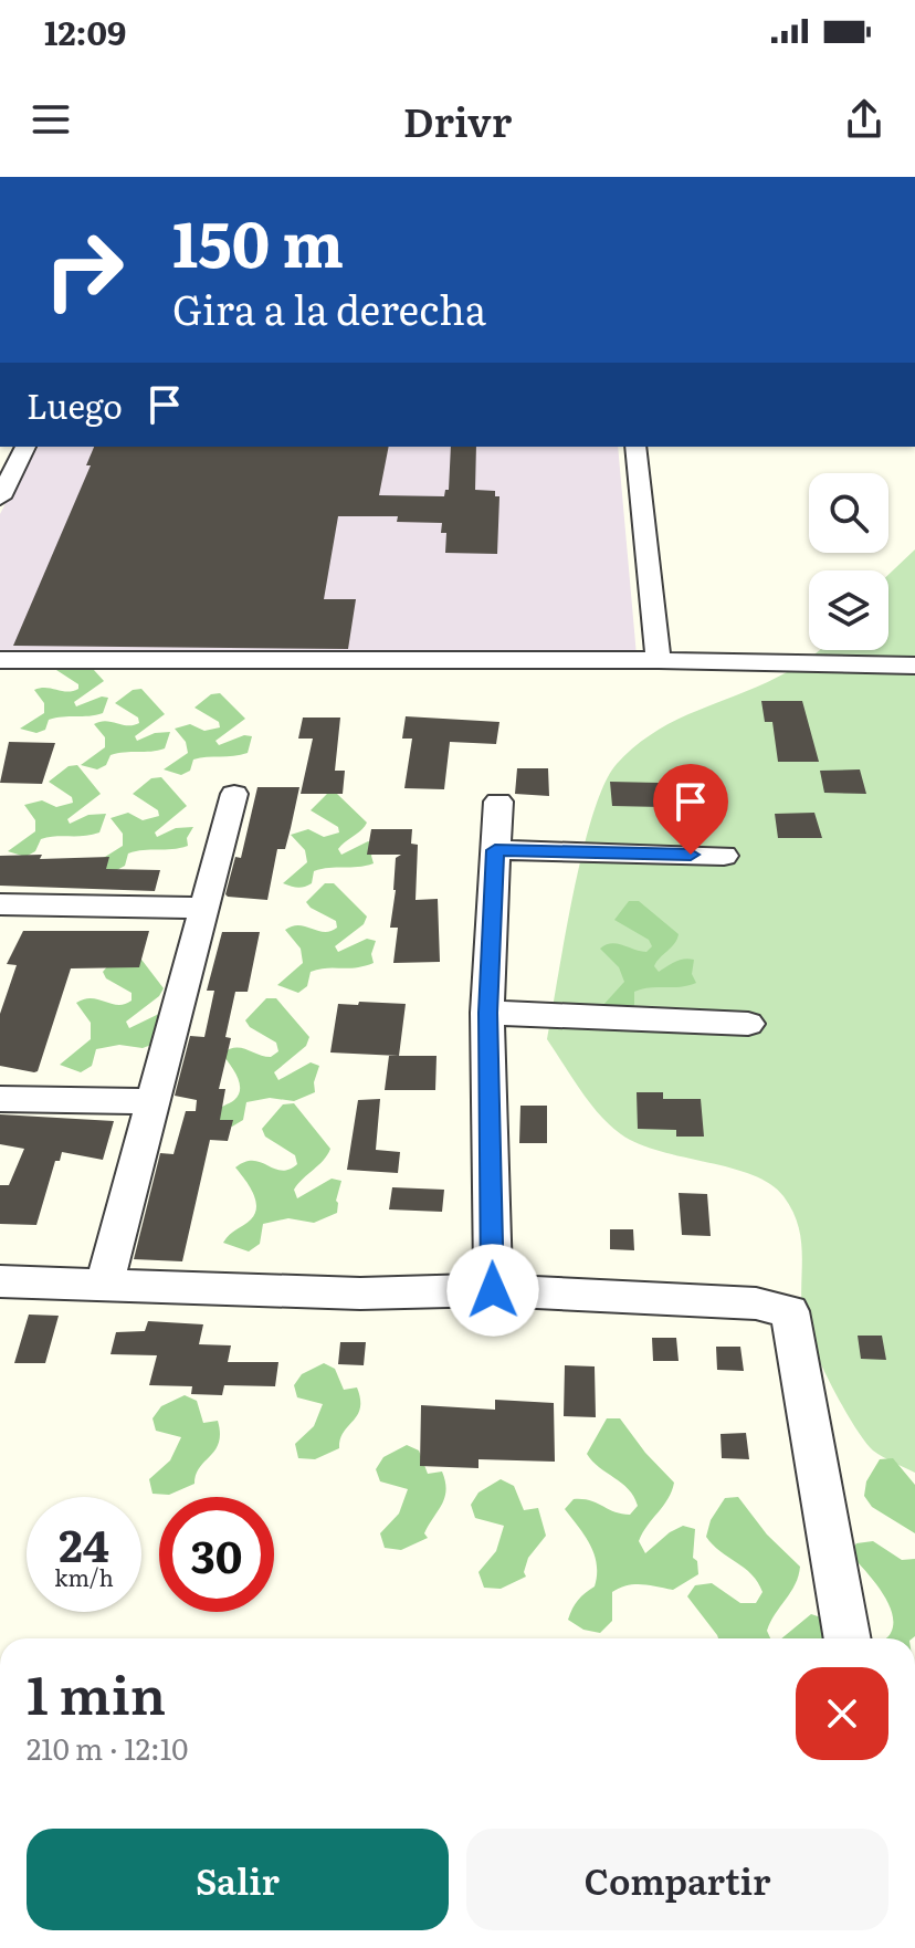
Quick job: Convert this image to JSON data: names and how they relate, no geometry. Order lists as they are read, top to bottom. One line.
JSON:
{"page":{"status":"12:09","header":"Drivr","turn":["150 m","Gira a la derecha"],"then":"Luego","speed":"24 km/h","limit":"30","heading":["1 min","210 m · 12:10"],"buttons":["Salir","Compartir"]}}
